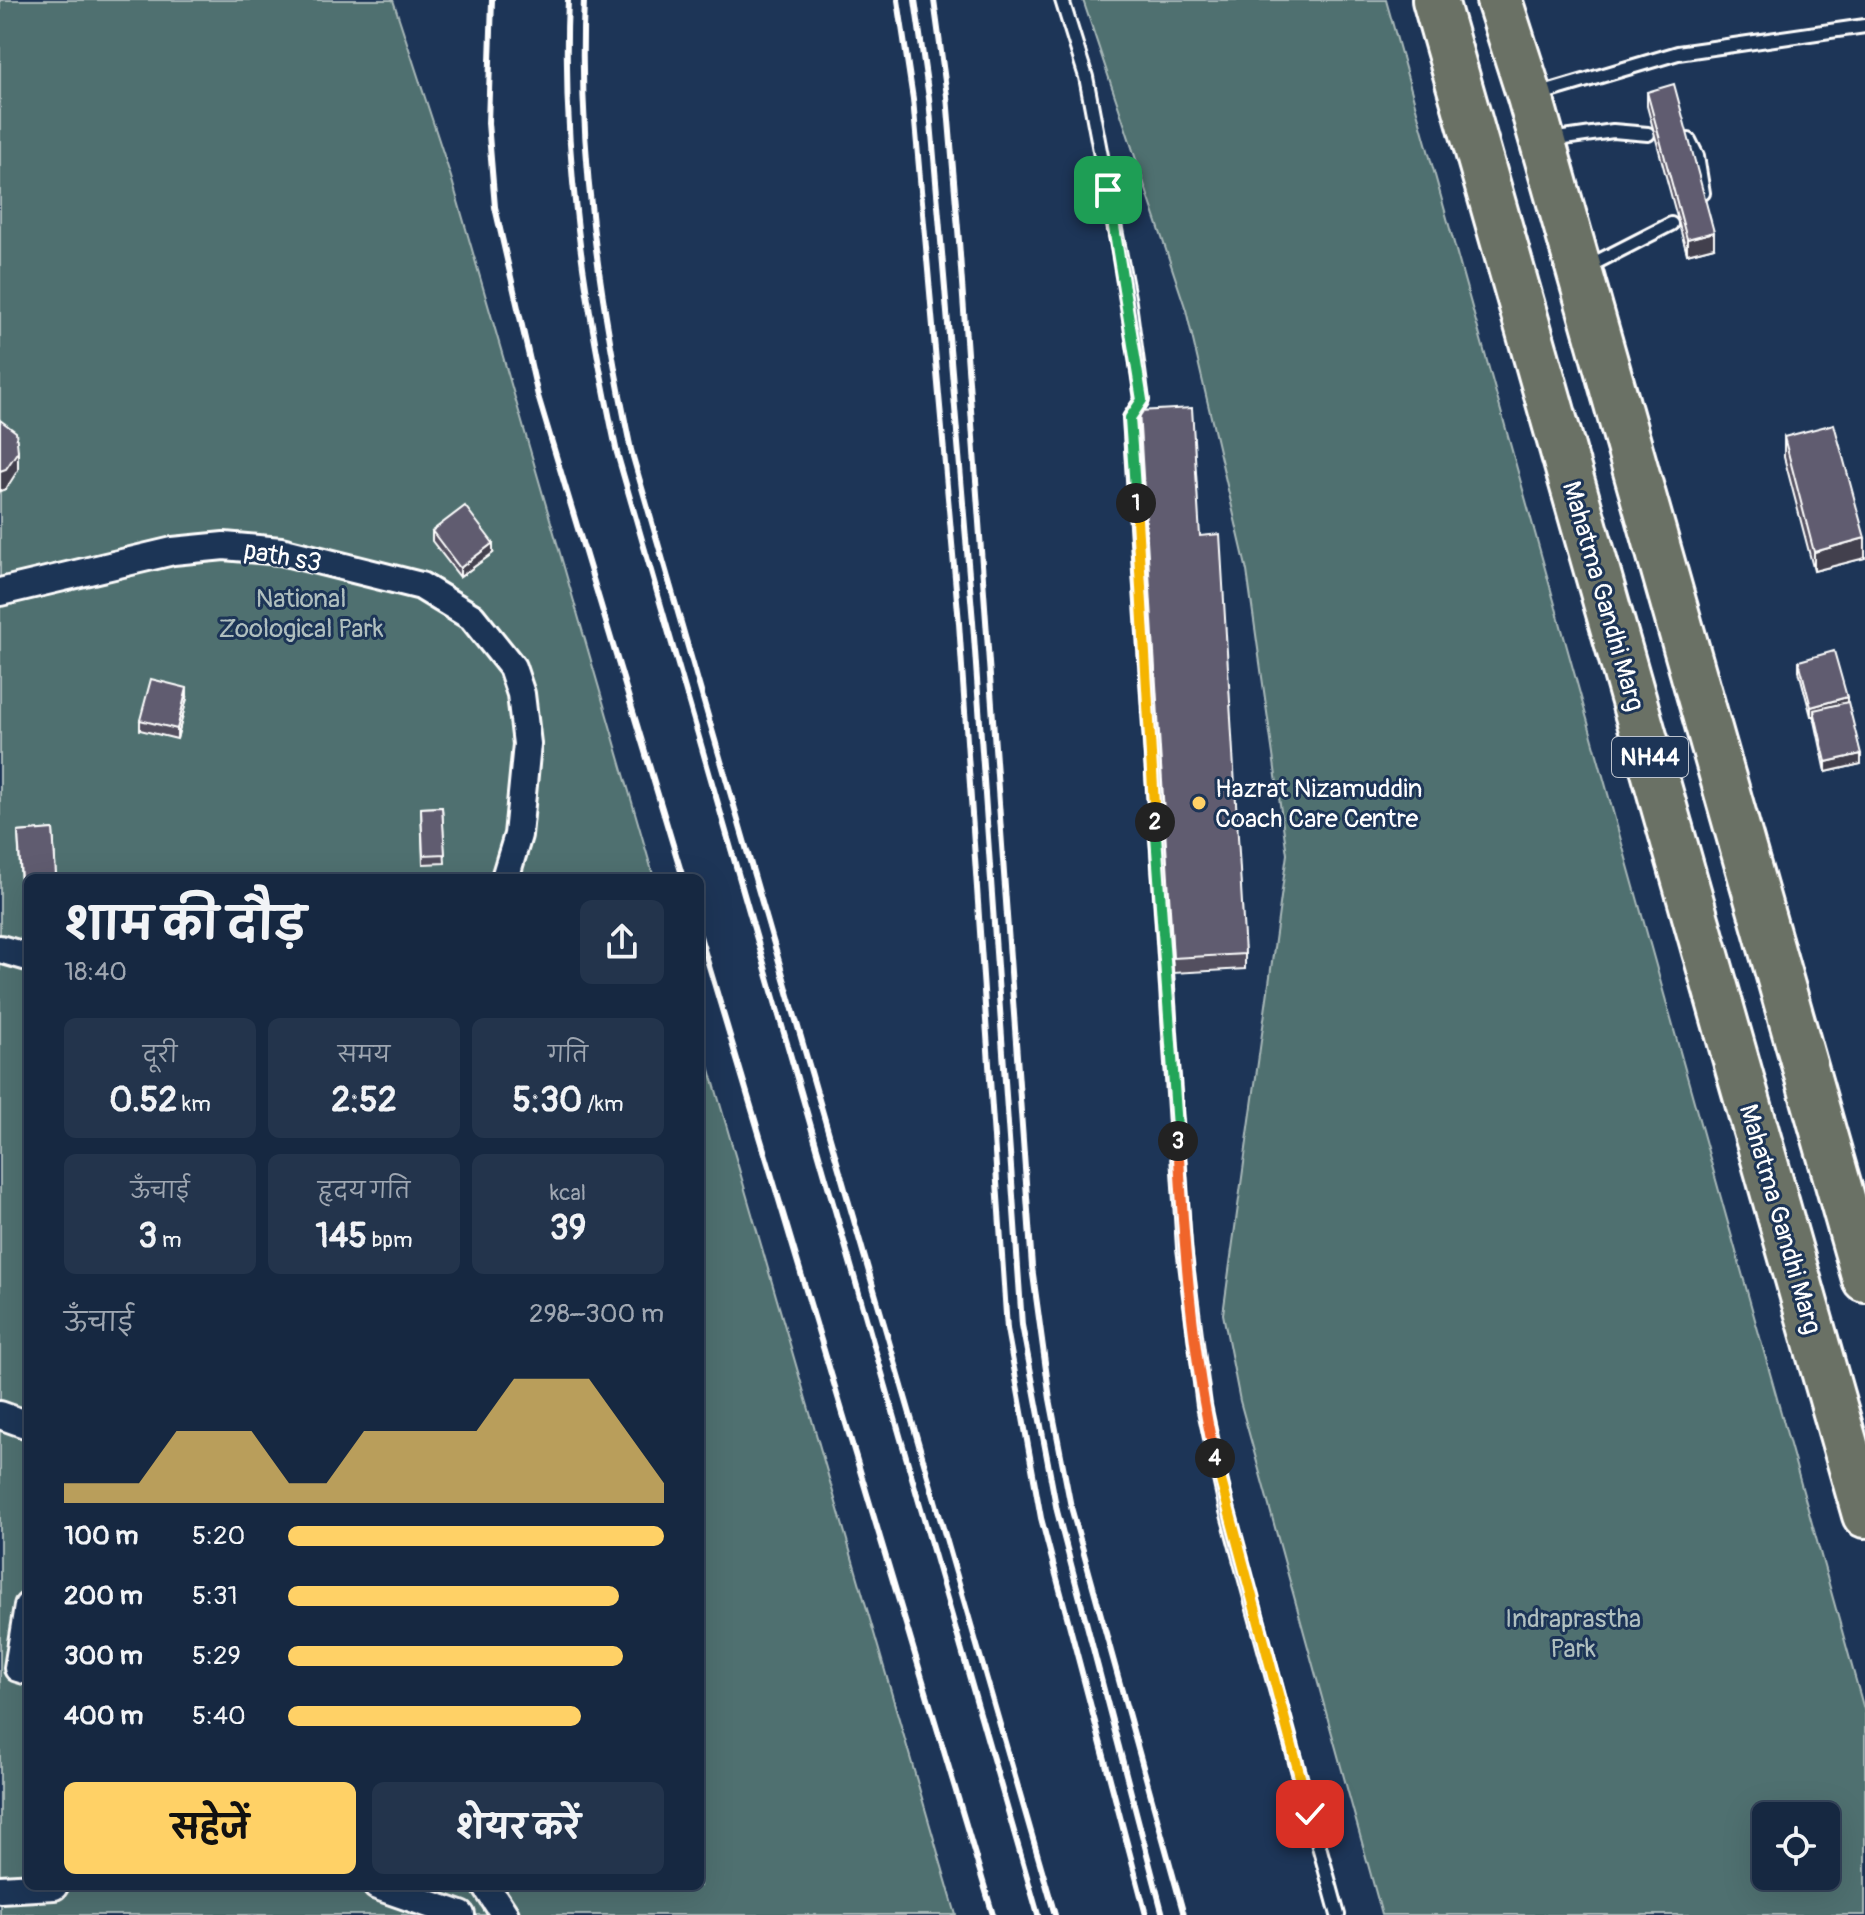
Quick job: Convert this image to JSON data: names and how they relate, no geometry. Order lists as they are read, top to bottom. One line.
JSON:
{"streets":{"highway":["Mahatma Gandhi Marg","NH44"],"street":["path s3"]},"parks":["National Zoological Park","Indraprastha Park"],"places":["Hazrat Nizamuddin Coach Care Centre"],"page":{"pins":["1","2","3","4"],"heading":["शाम की दौड़","18:40"],"stats":[["दूरी","0.52 km"],["समय","2:52"],["गति","5:30 /km"],["ऊँचाई","3 m"],["हृदय गति","145 bpm"],["kcal","39"]],"chart":["ऊँचाई","298–300 m"],"list":[{"name":"100 m","note":"5:20"},{"name":"200 m","note":"5:31"},{"name":"300 m","note":"5:29"},{"name":"400 m","note":"5:40"}],"buttons":["सहेजें","शेयर करें"]}}
